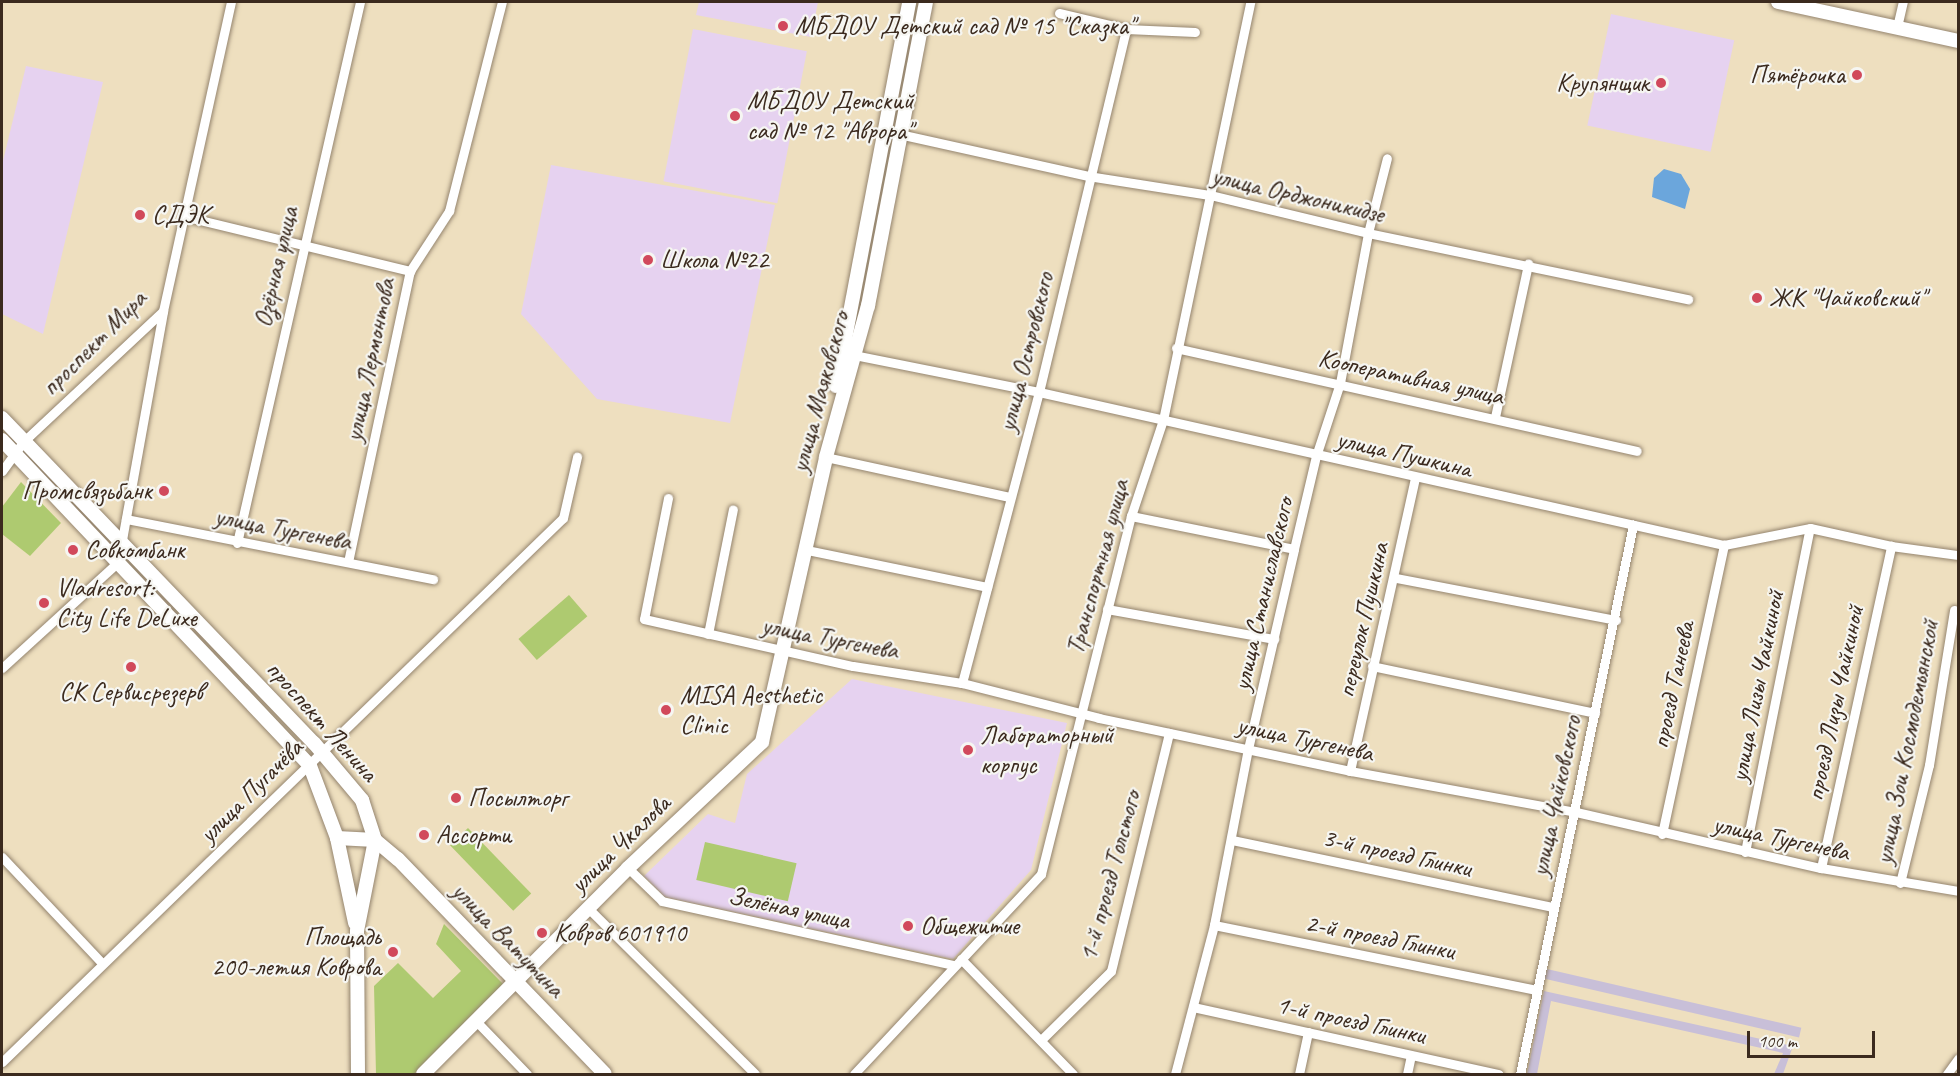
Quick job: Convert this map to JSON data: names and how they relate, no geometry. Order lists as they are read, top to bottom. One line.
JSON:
{"streets":{"street":["улица Орджоникидзе","Озёрная улица","проспект Мира","улица Островского","улица Лермонтова","Кооперативная улица","улица Маяковского","улица Пушкина","улица Тургенева","Транспортная улица","улица Станиславского","переулок Пушкина","проезд Танеева","улица Лизы Чайкиной","проезд Лизы Чайкиной","проспект Ленина","улица Зои Космодемьянской","улица Пугачёва","улица Чайковского","улица Чкалова","3-й проезд Глинки","1-й проезд Толстого","Зелёная улица","2-й проезд Глинки","улица Ватутина","1-й проезд Глинки"]},"crossings":[["улица Орджоникидзе","улица Островского"],["улица Орджоникидзе","улица Маяковского"],["улица Орджоникидзе","Транспортная улица"],["улица Орджоникидзе","улица Станиславского"],["Озёрная улица","улица Тургенева"],["проспект Мира","проспект Ленина"],["улица Островского","улица Пушкина"],["улица Островского","улица Тургенева"],["улица Лермонтова","улица Тургенева"],["Кооперативная улица","Транспортная улица"],["Кооперативная улица","улица Станиславского"],["улица Маяковского","улица Пушкина"],["улица Маяковского","улица Тургенева"],["улица Маяковского","улица Чкалова"],["улица Пушкина","Транспортная улица"],["улица Пушкина","улица Станиславского"],["улица Пушкина","переулок Пушкина"],["улица Пушкина","проезд Танеева"],["улица Пушкина","улица Лизы Чайкиной"],["улица Пушкина","проезд Лизы Чайкиной"],["улица Пушкина","улица Чайковского"],["улица Тургенева","Транспортная улица"],["улица Тургенева","улица Станиславского"],["улица Тургенева","переулок Пушкина"],["улица Тургенева","проезд Танеева"],["улица Тургенева","улица Лизы Чайкиной"],["улица Тургенева","проезд Лизы Чайкиной"],["улица Тургенева","улица Зои Космодемьянской"],["улица Тургенева","улица Чайковского"],["улица Тургенева","1-й проезд Толстого"],["Транспортная улица","Зелёная улица"],["улица Станиславского","3-й проезд Глинки"],["улица Станиславского","2-й проезд Глинки"],["улица Станиславского","1-й проезд Глинки"],["проспект Ленина","улица Пугачёва"],["проспект Ленина","улица Ватутина"],["улица Чайковского","3-й проезд Глинки"],["улица Чайковского","2-й проезд Глинки"],["улица Чкалова","Зелёная улица"],["улица Чкалова","улица Ватутина"]],"places":["МБДОУ Детский сад № 15 \"Сказка\"","Пятёрочка","Крупянщик","МБДОУ Детский сад № 12 \"Аврора\"","СДЭК","Школа №22","ЖК \"Чайковский\"","Промсвязьбанк","Совкомбанк","Vladresort: City Life DeLuxe","СК Сервисрезерв","MISA Aesthetic Clinic","Лабораторный корпус","Посылторг","Ассорти","Общежитие","Ковров 601910","Площадь 200-летия Коврова"],"scale_bar":"100 m"}
